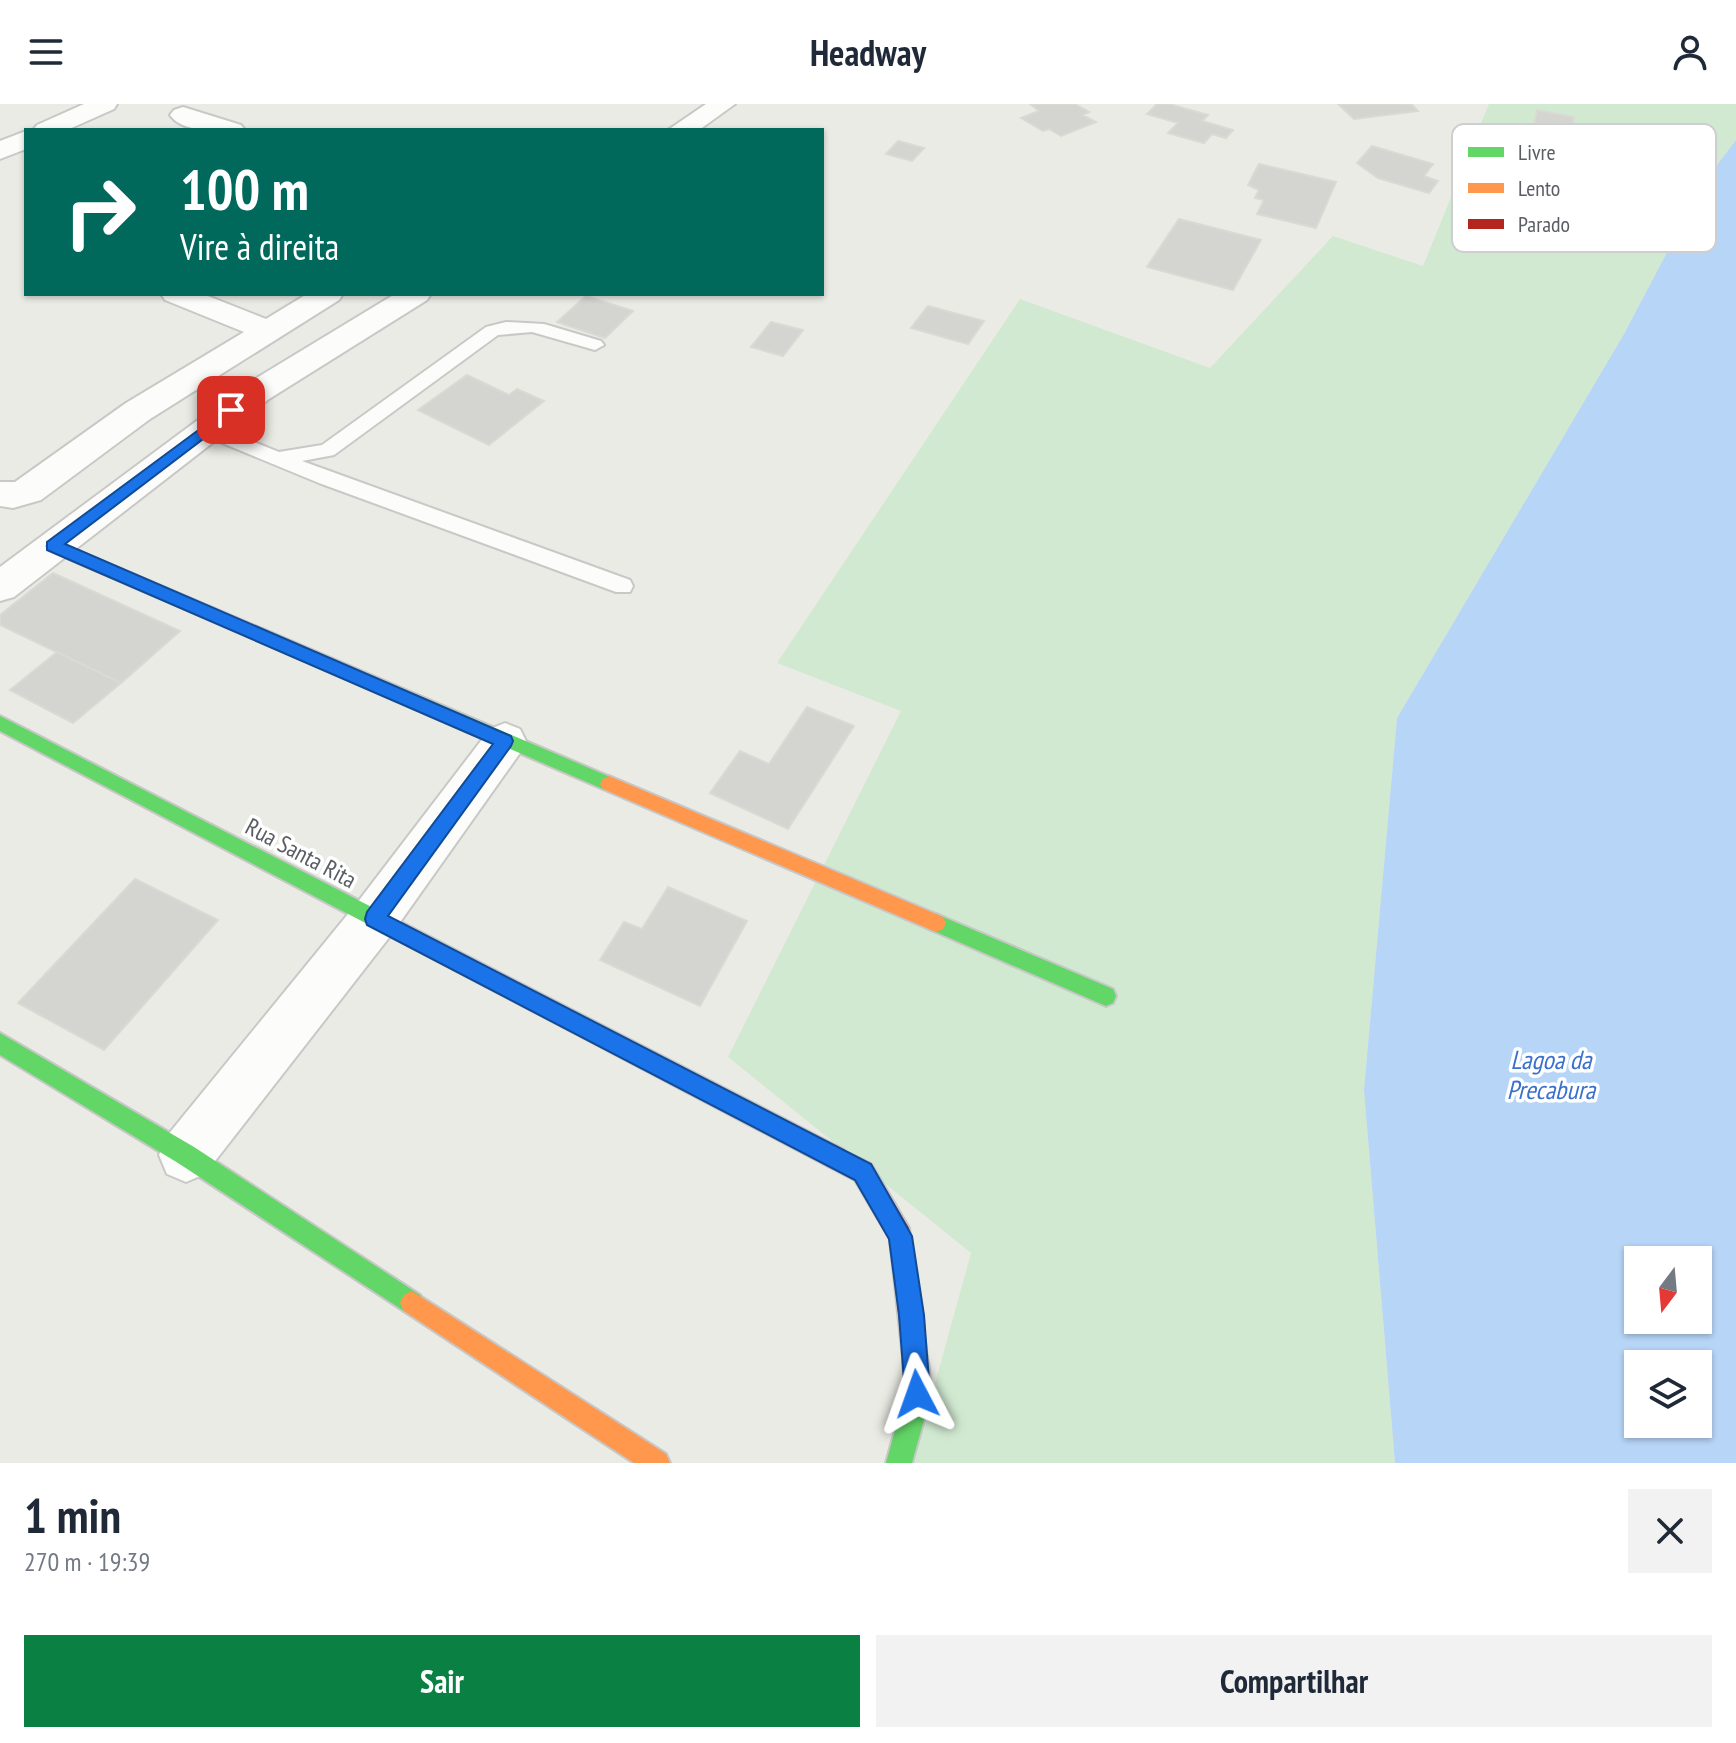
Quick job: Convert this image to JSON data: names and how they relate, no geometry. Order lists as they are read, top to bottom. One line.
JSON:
{"streets":{"street":["Rua Santa Rita"]},"water":["Lagoa da Precabura"],"legend":["Livre","Lento","Parado"],"north":"bottom","page":{"header":"Headway","turn":["100 m","Vire à direita"],"heading":["1 min","270 m · 19:39"],"buttons":["Sair","Compartilhar"]}}
